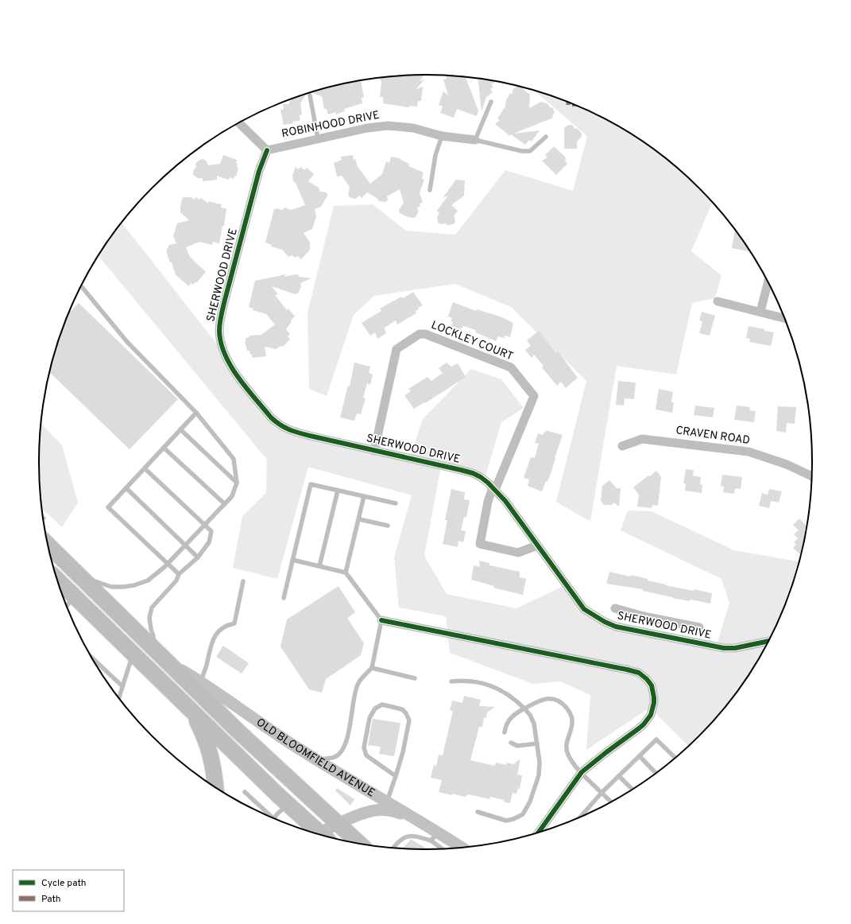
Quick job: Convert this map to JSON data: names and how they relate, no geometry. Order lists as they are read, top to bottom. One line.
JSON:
{"streets":{"street":["ROBINHOOD DRIVE","SHERWOOD DRIVE","LOCKLEY COURT","CRAVEN ROAD","OLD BLOOMFIELD AVENUE"]},"crossings":[["ROBINHOOD DRIVE","SHERWOOD DRIVE"],["SHERWOOD DRIVE","LOCKLEY COURT"]],"legend":["Cycle path","Path"]}
